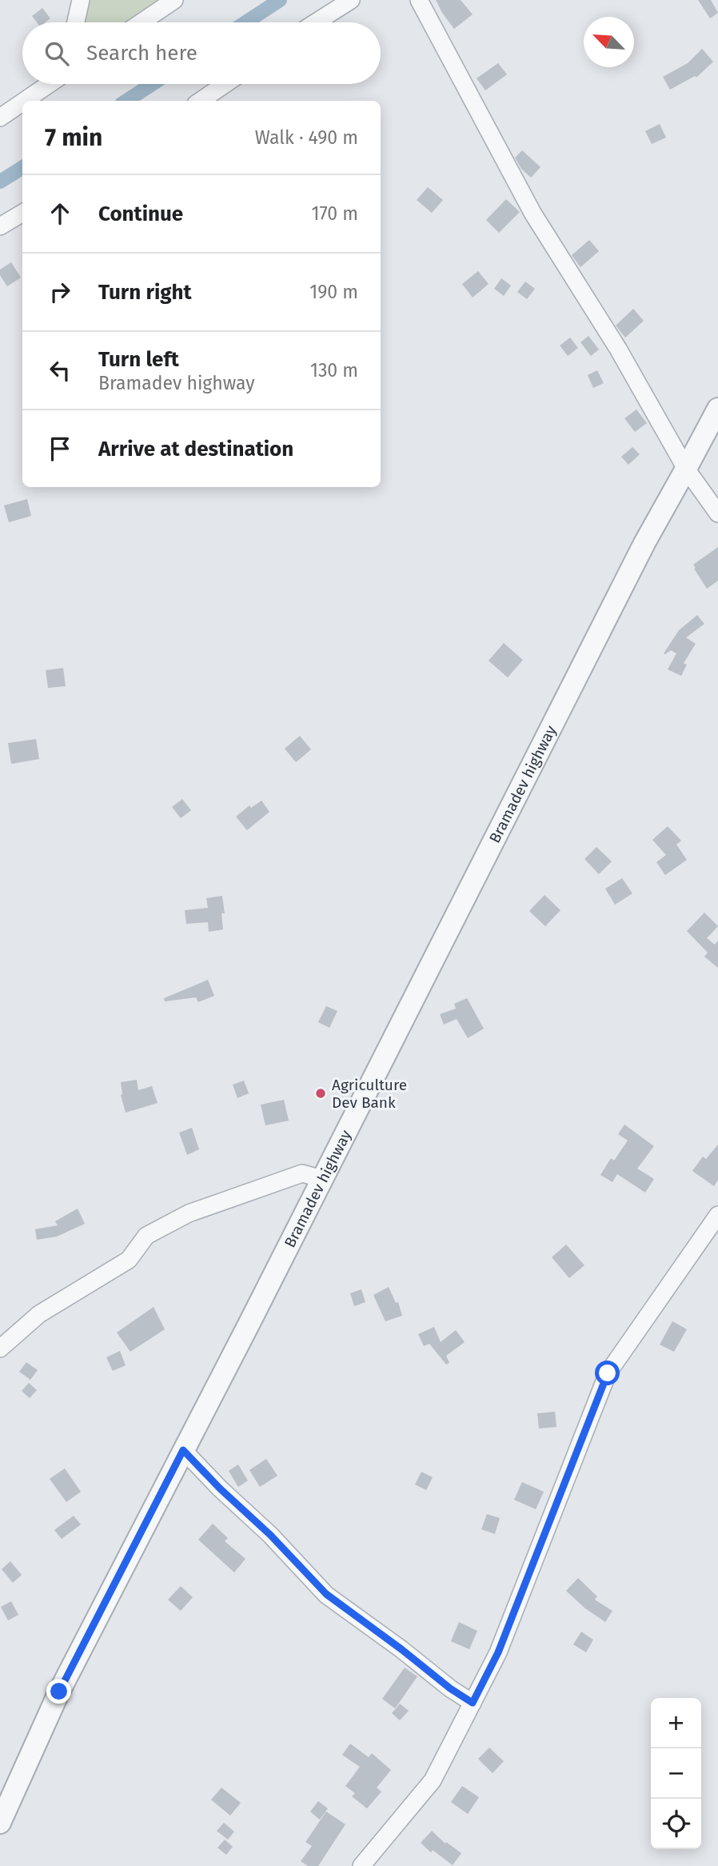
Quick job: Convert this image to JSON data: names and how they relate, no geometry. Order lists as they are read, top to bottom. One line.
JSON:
{"streets":{"street":["Bramadev highway"]},"places":["Agriculture Dev Bank"],"north":"top left","page":{"search":"Search here","heading":["7 min","Walk · 490 m"],"list":[["Continue","170 m"],["Turn right","190 m"],["Turn left","Bramadev highway","130 m"],"Arrive at destination"],"map_buttons":["+","−"]}}
